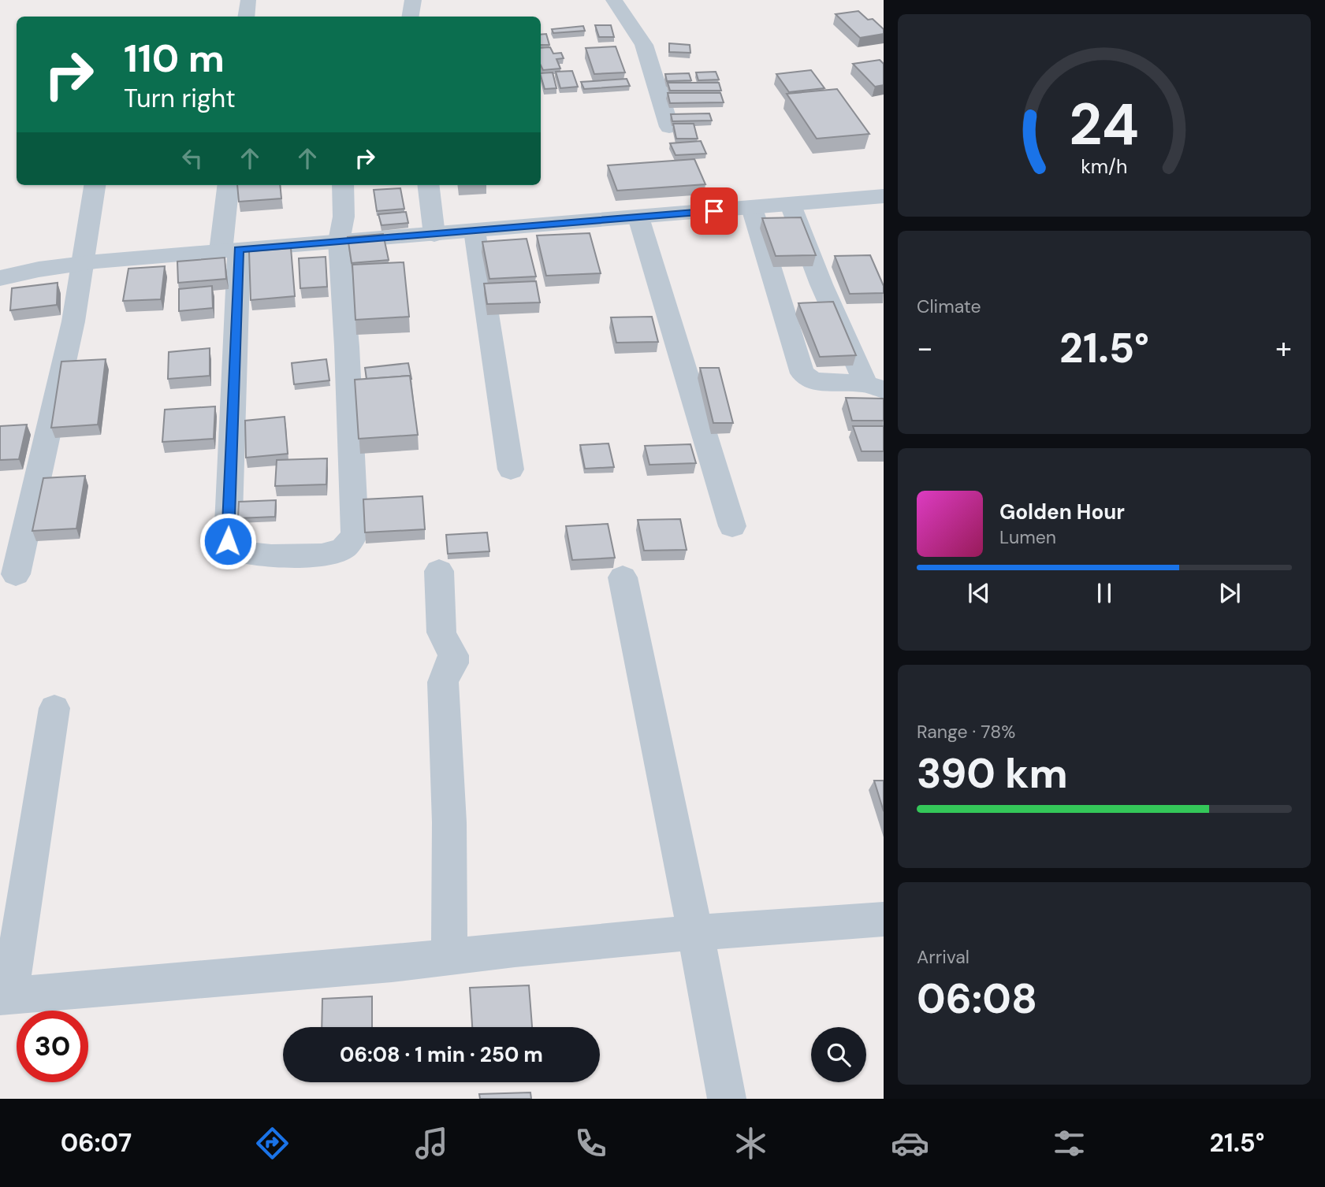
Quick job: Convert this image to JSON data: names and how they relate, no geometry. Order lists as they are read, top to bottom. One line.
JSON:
{"page":{"turn":["110 m","Turn right"],"tile":["Climate",["Range · 78%","390 km"],["Arrival","06:08"]],"heat":["−","21.5°","+"],"song":["Golden Hour","Lumen"],"limit":"30","trip":"06:08 · 1 min · 250 m","tabs":["06:07","21.5°"],"gauge":["24","km/h"]}}
